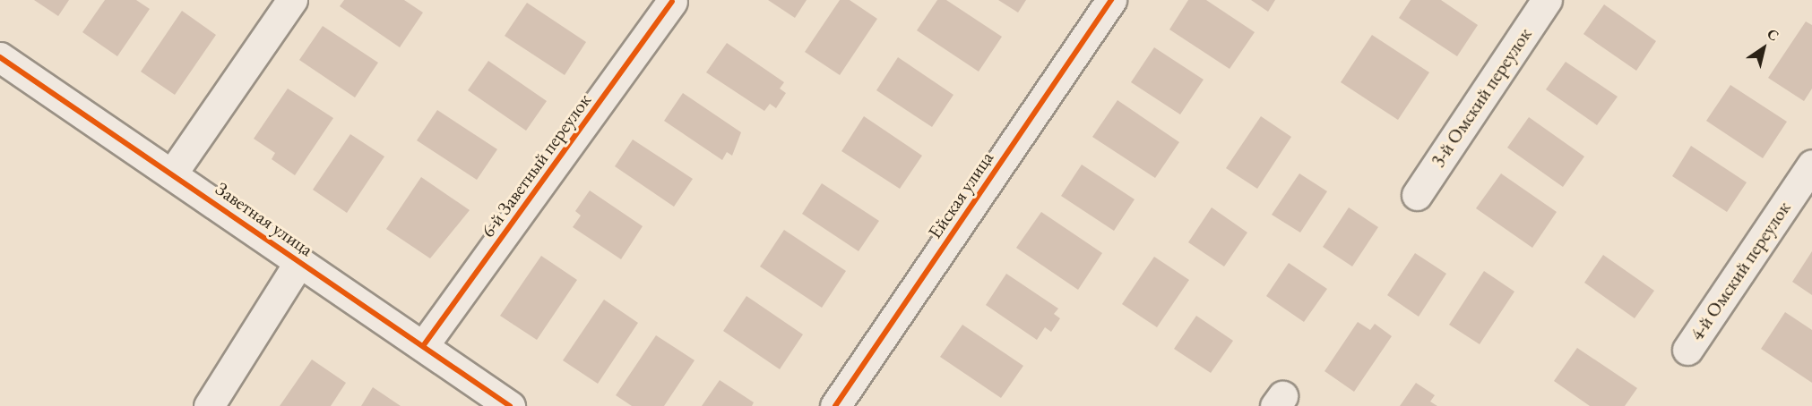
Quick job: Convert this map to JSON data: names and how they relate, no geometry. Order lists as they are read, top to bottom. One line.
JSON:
{"streets":{"street":["3-й Омский переулок","6-й Заветный переулок","Ейская улица","Заветная улица","4-й Омский переулок"]},"crossings":[["6-й Заветный переулок","Заветная улица"]],"north":"top right"}
